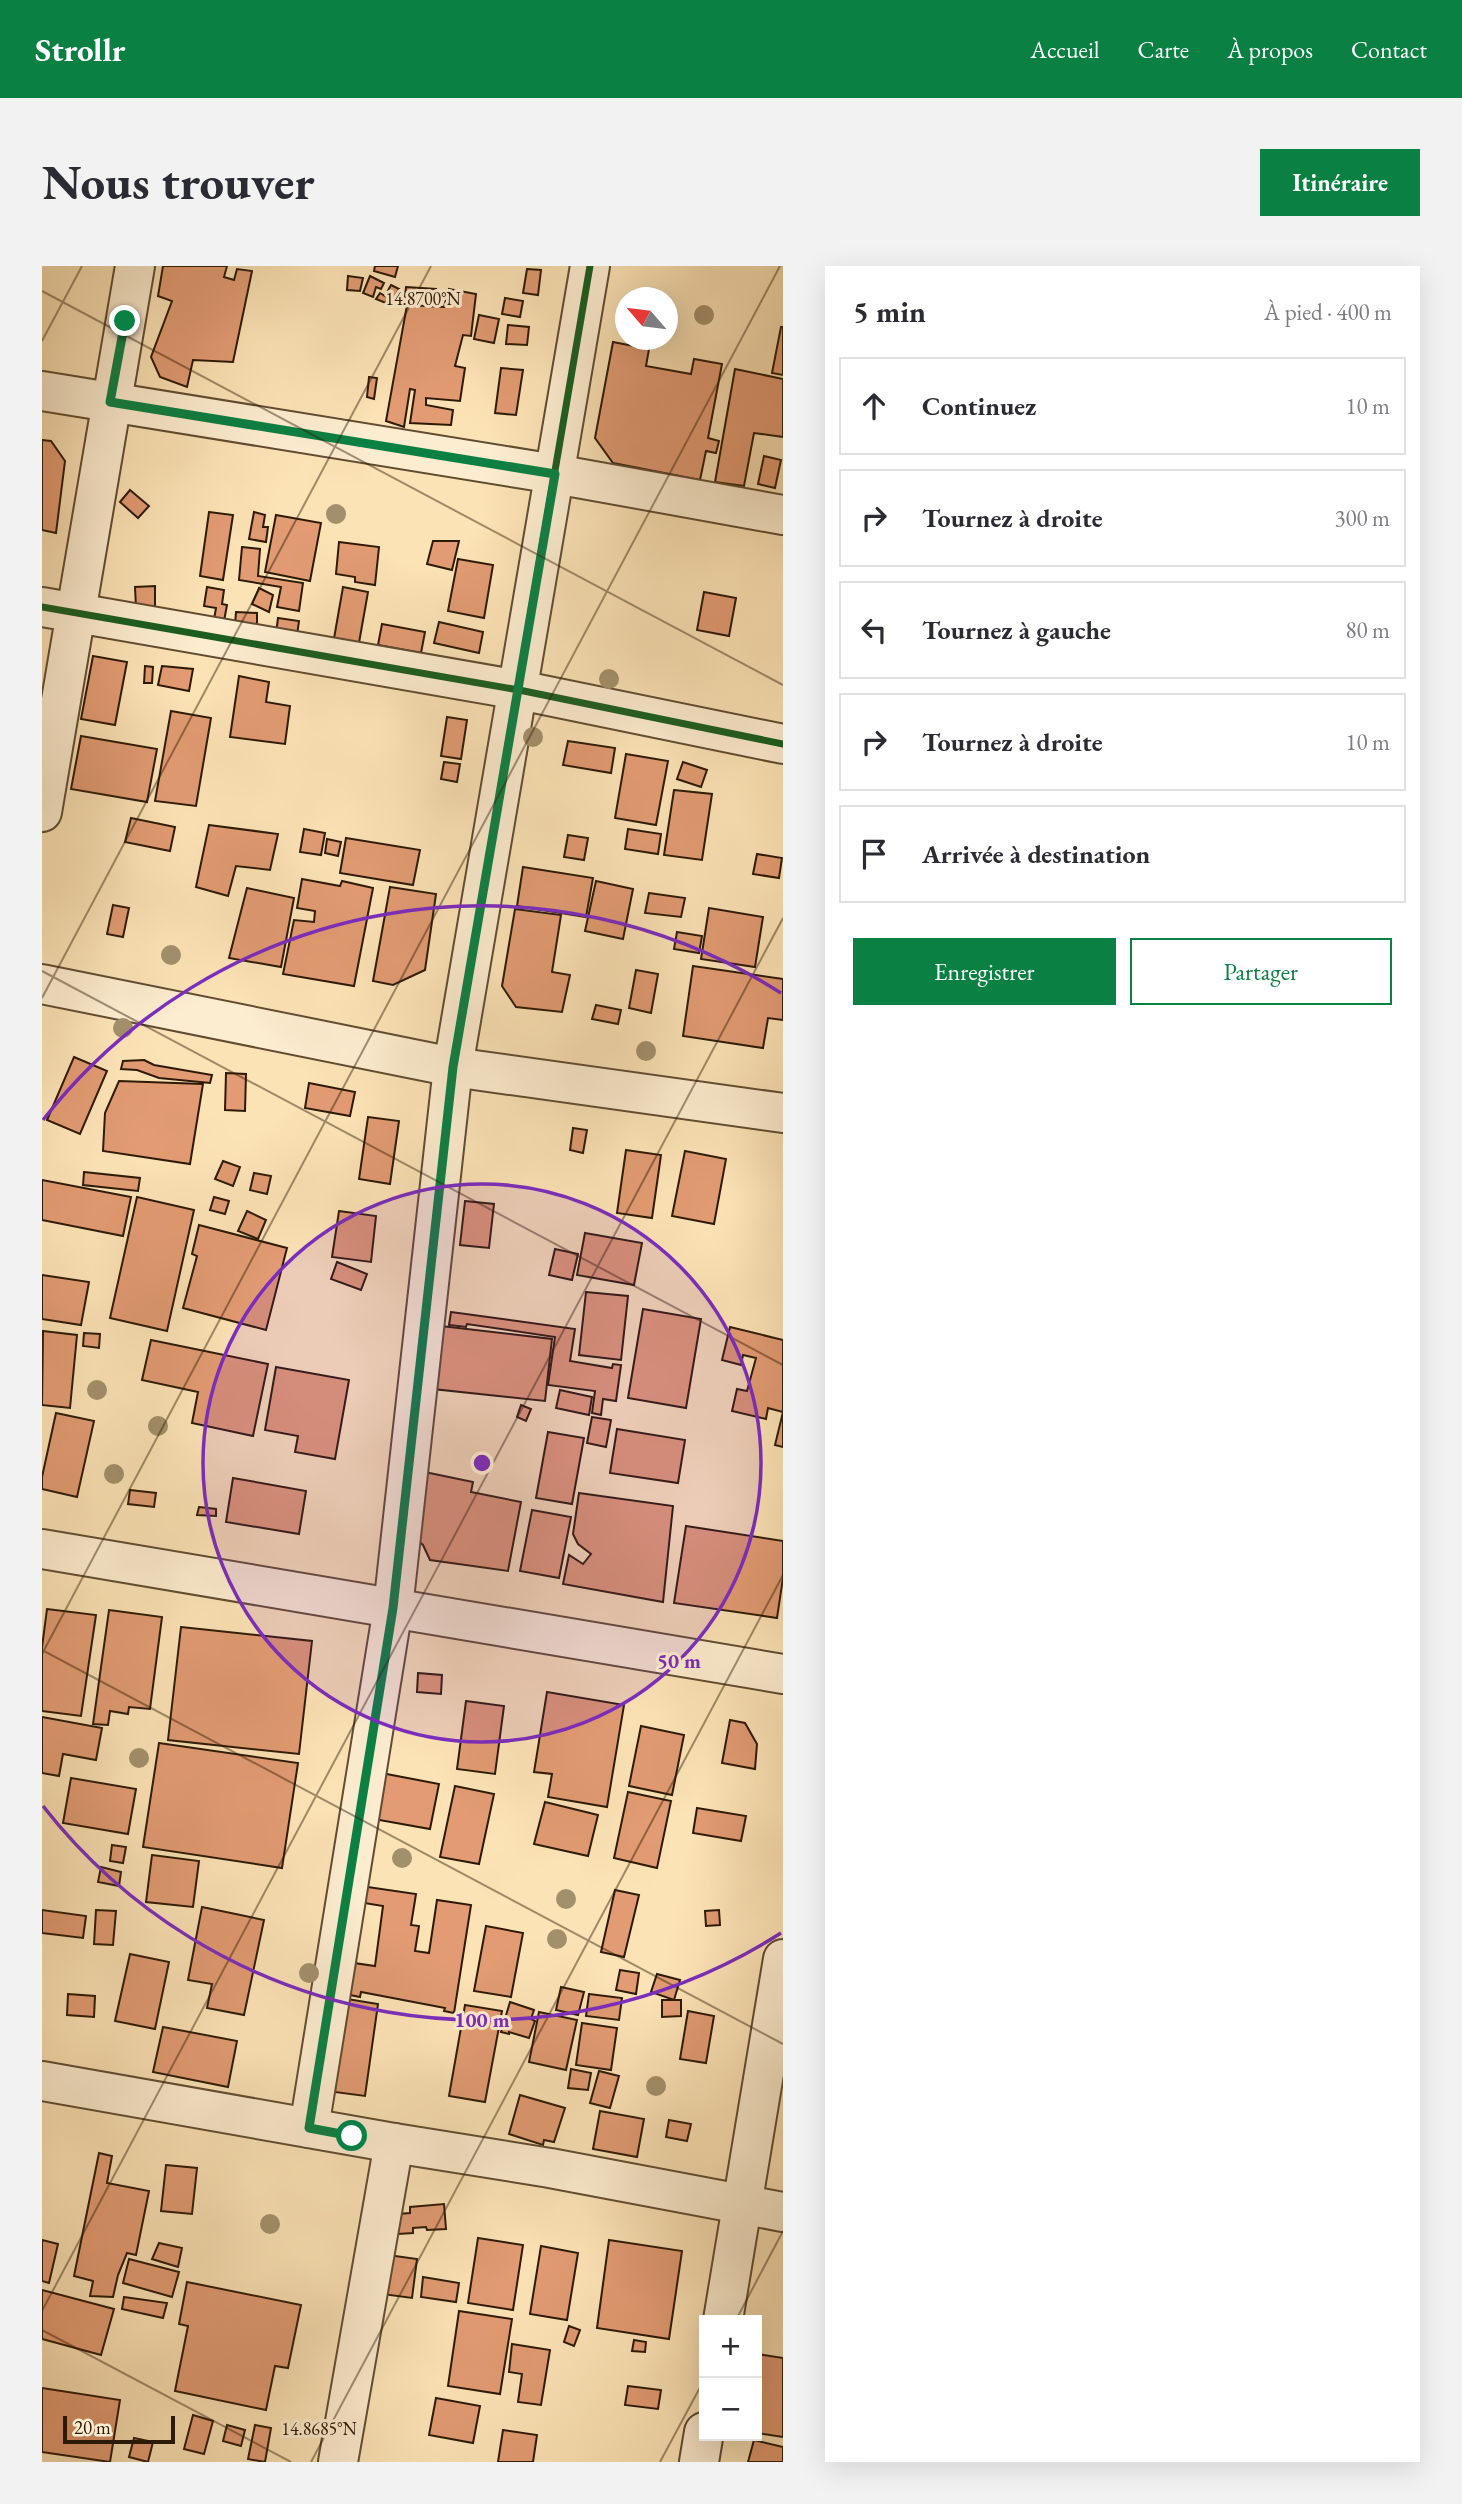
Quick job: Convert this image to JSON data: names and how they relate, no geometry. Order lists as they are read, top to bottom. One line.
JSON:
{"scale_bar":"20 m","north":"top left","page":{"header":"Strollr","nav":["Accueil","Carte","À propos","Contact"],"buttons":["Itinéraire",["Enregistrer","Partager"]],"title":"Nous trouver","heading":["5 min","À pied · 400 m"],"list":[["Continuez","10 m"],["Tournez à droite","300 m"],["Tournez à gauche","80 m"],["Tournez à droite","10 m"],"Arrivée à destination"],"map_buttons":["+","−"],"scale":"20 m"},"coordinates":["14.8700°N","14.8685°N"],"rings":["50 m","100 m"]}
